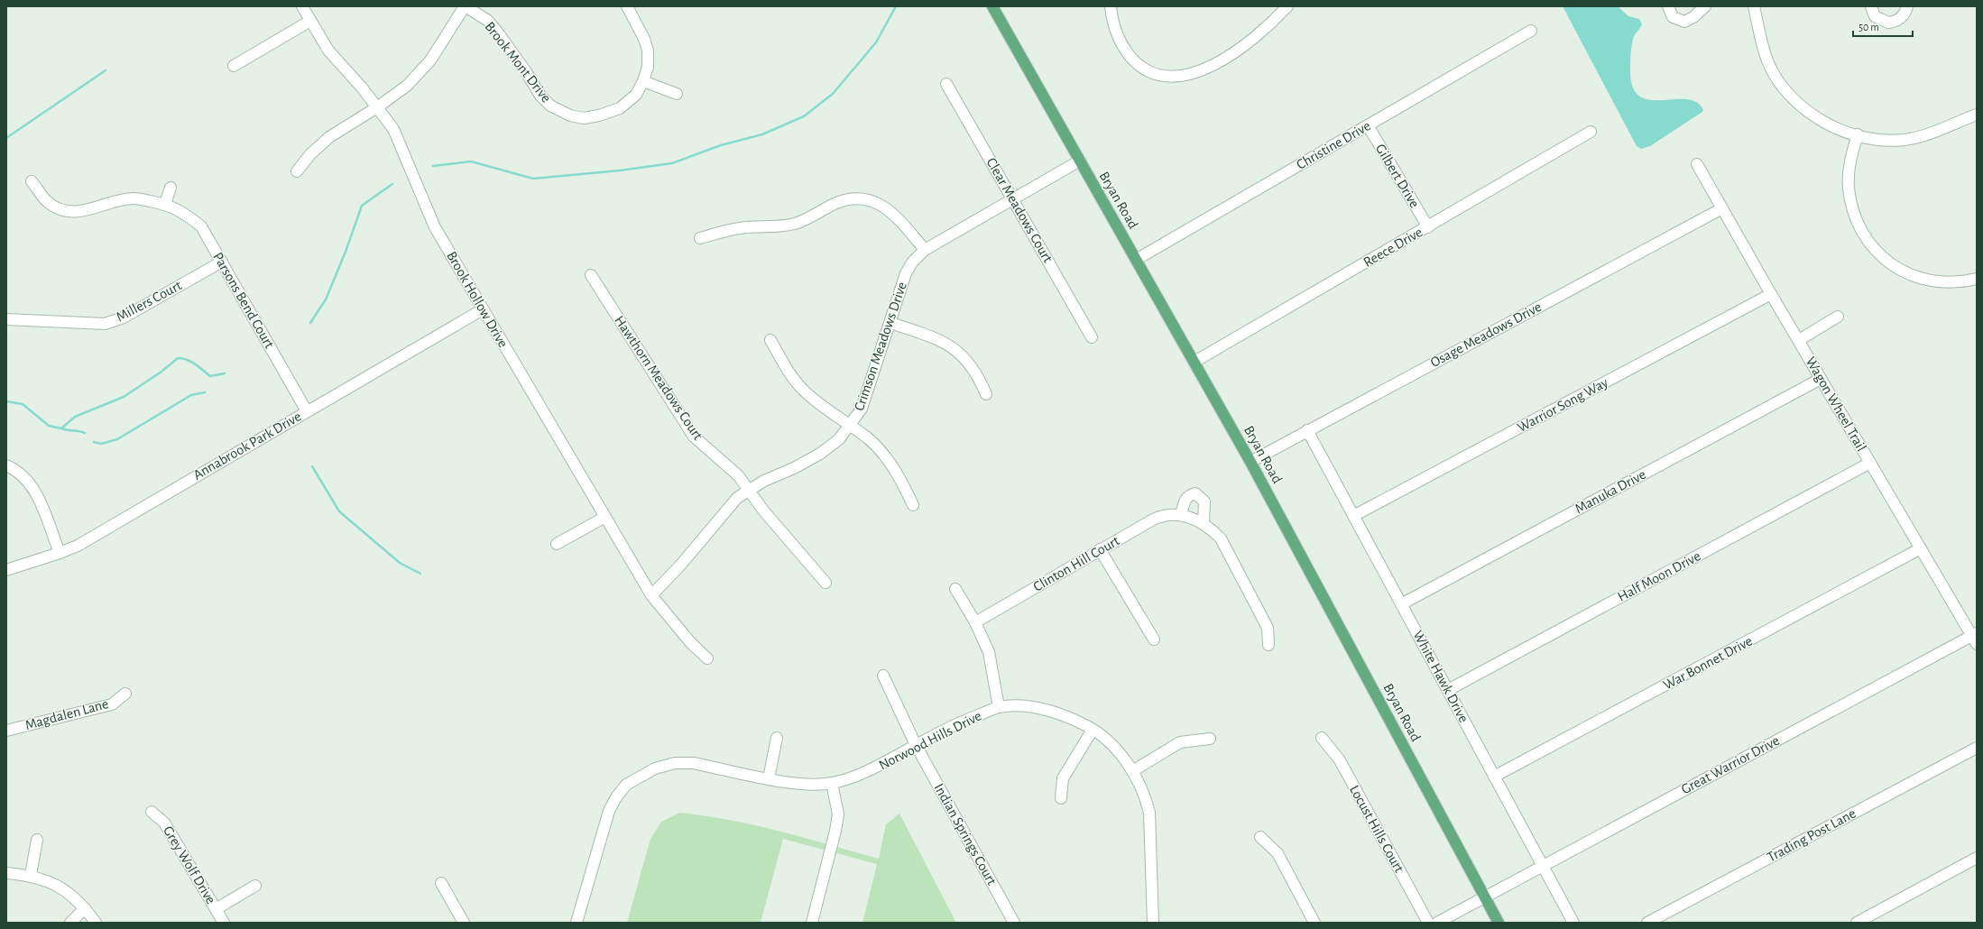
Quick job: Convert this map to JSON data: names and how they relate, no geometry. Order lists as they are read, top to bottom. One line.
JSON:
{"streets":{"main road":["Bryan Road"],"street":["Brook Mont Drive","Christine Drive","Gilbert Drive","Clear Meadows Court","Reece Drive","Brook Hollow Drive","Parsons Bend Court","Millers Court","Osage Meadows Drive","Crimson Meadows Drive","Hawthorn Meadows Court","Wagon Wheel Trail","Warrior Song Way","Annabrook Park Drive","Manuka Drive","Clinton Hill Court","Half Moon Drive","War Bonnet Drive","White Hawk Drive","Magdalen Lane","Norwood Hills Drive","Great Warrior Drive","Locust Hills Court","Indian Springs Court","Trading Post Lane","Grey Wolf Drive"]},"crossings":[["Christine Drive","Gilbert Drive"],["Christine Drive","Bryan Road"],["Gilbert Drive","Reece Drive"],["Bryan Road","Reece Drive"],["Bryan Road","Osage Meadows Drive"],["Bryan Road","Crimson Meadows Drive"],["Bryan Road","Great Warrior Drive"],["Clear Meadows Court","Crimson Meadows Drive"],["Brook Hollow Drive","Crimson Meadows Drive"],["Brook Hollow Drive","Annabrook Park Drive"],["Parsons Bend Court","Millers Court"],["Parsons Bend Court","Annabrook Park Drive"],["Osage Meadows Drive","Wagon Wheel Trail"],["Osage Meadows Drive","White Hawk Drive"],["Crimson Meadows Drive","Hawthorn Meadows Court"],["Wagon Wheel Trail","Warrior Song Way"],["Wagon Wheel Trail","Manuka Drive"],["Wagon Wheel Trail","Half Moon Drive"],["Wagon Wheel Trail","War Bonnet Drive"],["Wagon Wheel Trail","Great Warrior Drive"],["Warrior Song Way","White Hawk Drive"],["Manuka Drive","White Hawk Drive"],["Half Moon Drive","White Hawk Drive"],["War Bonnet Drive","White Hawk Drive"],["White Hawk Drive","Great Warrior Drive"],["Norwood Hills Drive","Indian Springs Court"]],"scale_bar":"50 m"}
